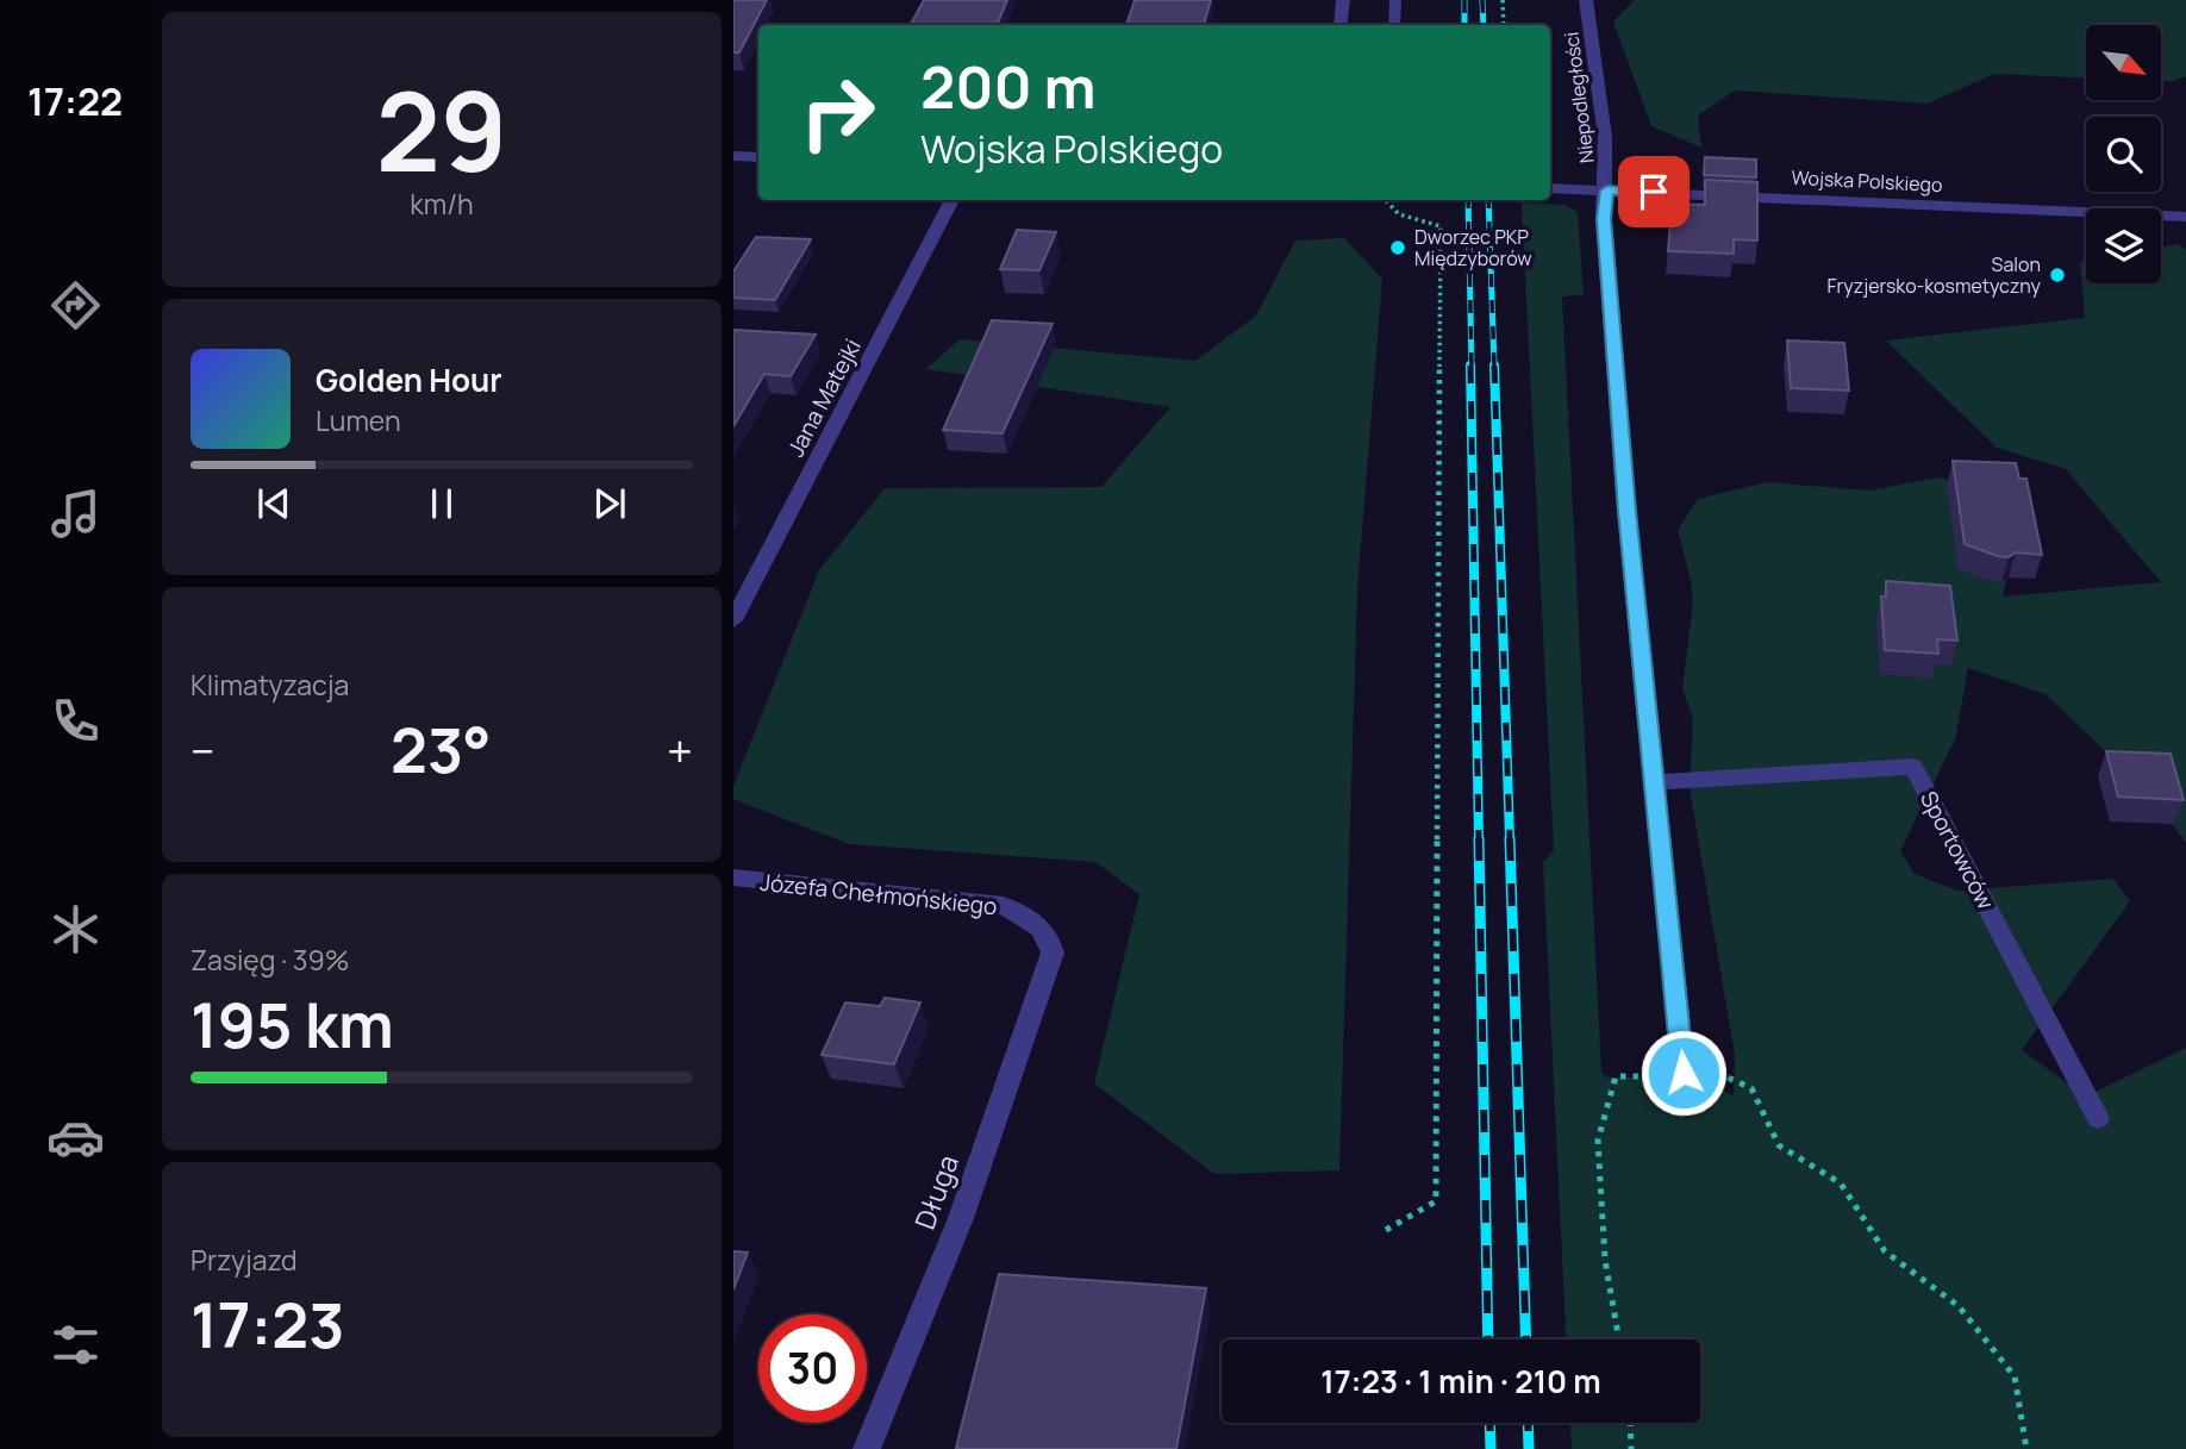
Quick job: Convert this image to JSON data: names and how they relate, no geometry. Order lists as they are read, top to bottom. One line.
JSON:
{"streets":{"street":["Niepodległości","Wojska Polskiego","Jana Matejki","Sportowców","Józefa Chełmońskiego","Długa"]},"crossings":[["Niepodległości","Wojska Polskiego"],["Józefa Chełmońskiego","Długa"]],"places":["Dworzec PKP Międzyborów","Salon Fryzjersko-kosmetyczny"],"north":"bottom right","page":{"tabs":"17:22","tile":[["29","km/h"],"Klimatyzacja",["Zasięg · 39%","195 km"],["Przyjazd","17:23"]],"turn":["200 m","Wojska Polskiego"],"song":["Golden Hour","Lumen"],"heat":["−","23°","+"],"limit":"30","trip":"17:23 · 1 min · 210 m"}}
